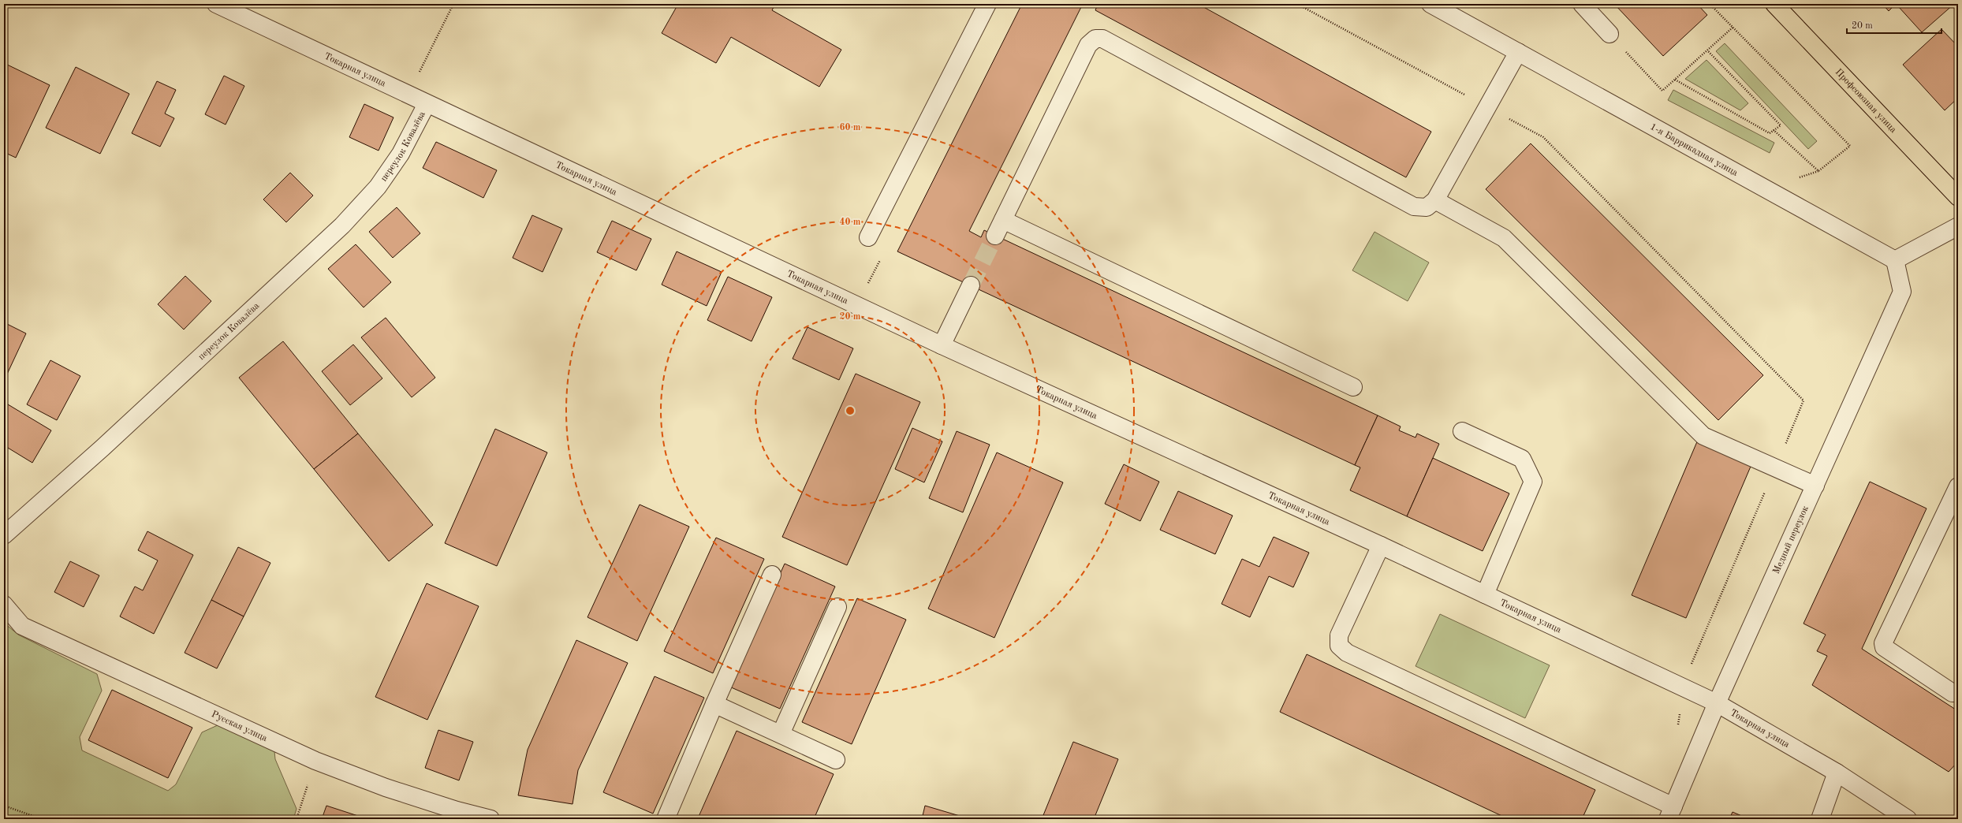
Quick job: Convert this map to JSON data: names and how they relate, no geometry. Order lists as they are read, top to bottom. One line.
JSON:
{"streets":{"main road":["Профсоюзная улица"],"street":["Токарная улица","переулок Ковалёва","1-я Баррикадная улица","Медный переулок","Русская улица"]},"crossings":[["Токарная улица","переулок Ковалёва"],["Токарная улица","Медный переулок"],["1-я Баррикадная улица","Медный переулок"]],"scale_bar":"20 m","rings":["60 m","40 m","20 m"]}
